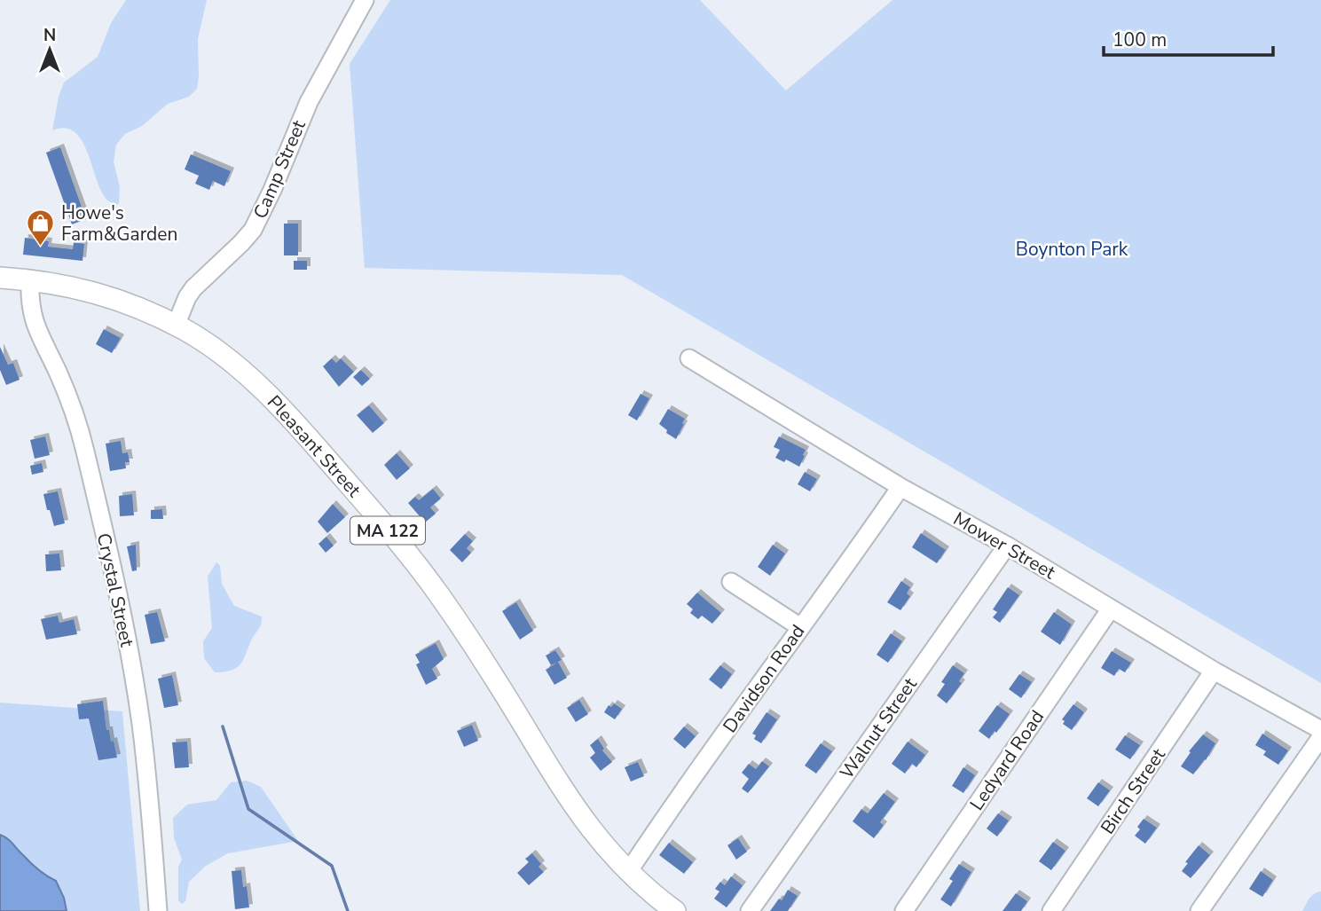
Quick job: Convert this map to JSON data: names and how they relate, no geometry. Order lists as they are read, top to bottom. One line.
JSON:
{"streets":{"main road":["Pleasant Street","MA 122"],"street":["Camp Street","Mower Street","Crystal Street","Davidson Road","Walnut Street","Ledyard Road","Birch Street"]},"crossings":[["Camp Street","Pleasant Street"],["Pleasant Street","Crystal Street"],["Pleasant Street","Davidson Road"],["Mower Street","Davidson Road"],["Mower Street","Walnut Street"],["Mower Street","Ledyard Road"],["Mower Street","Birch Street"]],"parks":["Boynton Park"],"places":{"shop":["Howe's Farm&Garden"]},"scale_bar":"100 m","north":"top"}
